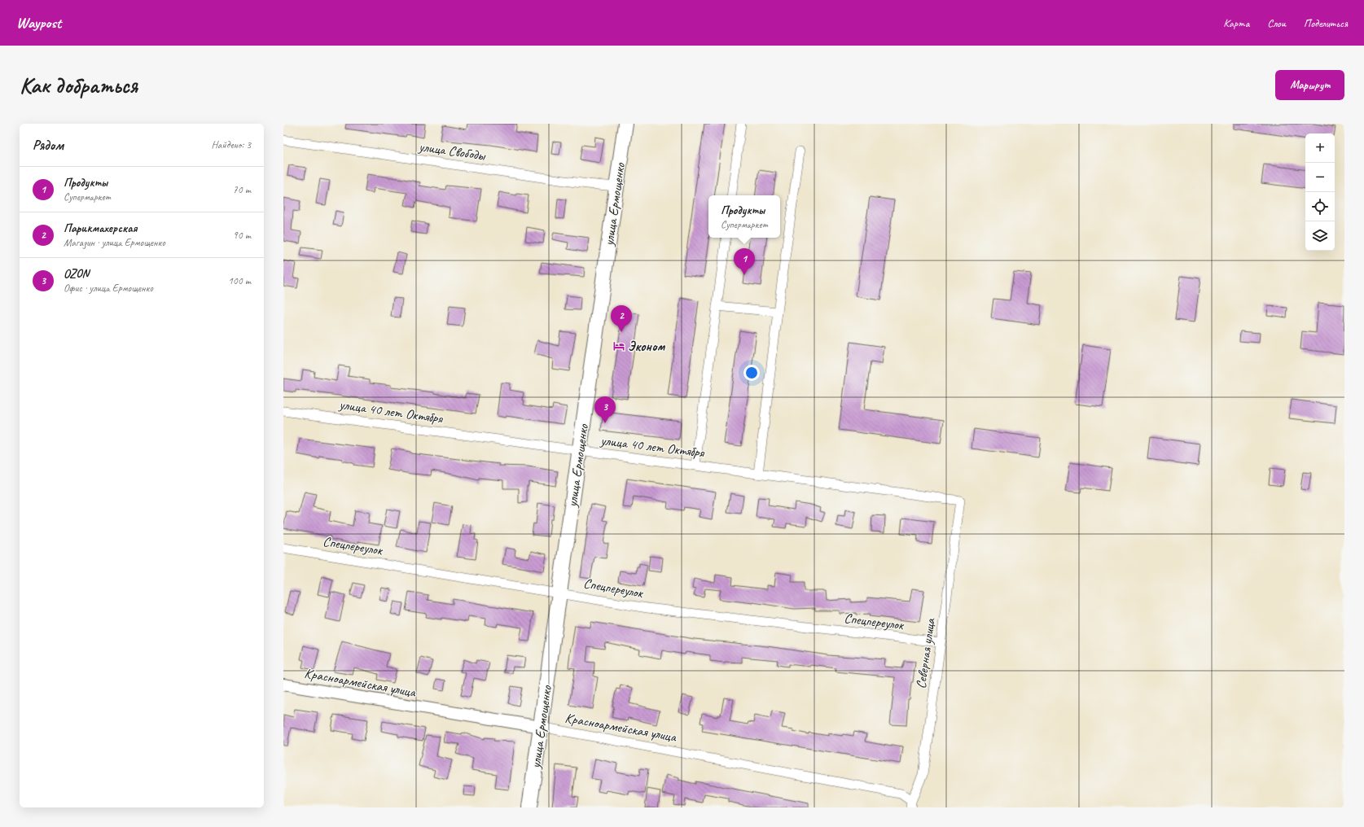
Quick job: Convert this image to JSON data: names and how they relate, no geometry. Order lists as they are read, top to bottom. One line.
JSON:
{"streets":{"highway":["улица Ермощенко"],"street":["улица Свободы","улица 40 лет Октября","Спецпереулок","Северная улица","Красноармейская улица"]},"crossings":[["улица Свободы","улица Ермощенко"],["улица Ермощенко","улица 40 лет Октября"],["улица Ермощенко","Спецпереулок"],["улица Ермощенко","Красноармейская улица"],["улица 40 лет Октября","Северная улица"],["Спецпереулок","Северная улица"],["Северная улица","Красноармейская улица"]],"places":{"hotel":["Эконом"]},"page":{"header":"Waypost","nav":["Карта","Слои","Поделиться"],"buttons":"Маршрут","title":"Как добраться","heading":["Рядом","Найдено: 3"],"map_buttons":["+","−"],"list":[{"mark":"1","name":"Продукты","note":"Супермаркет","value":"70 m"},{"mark":"2","name":"Парикмахерская","note":"Магазин · улица Ермощенко","value":"90 m"},{"mark":"3","name":"OZON","note":"Офис · улица Ермощенко","value":"100 m"}],"popup":["Продукты","Супермаркет"],"pins":["1","2","3"]}}
